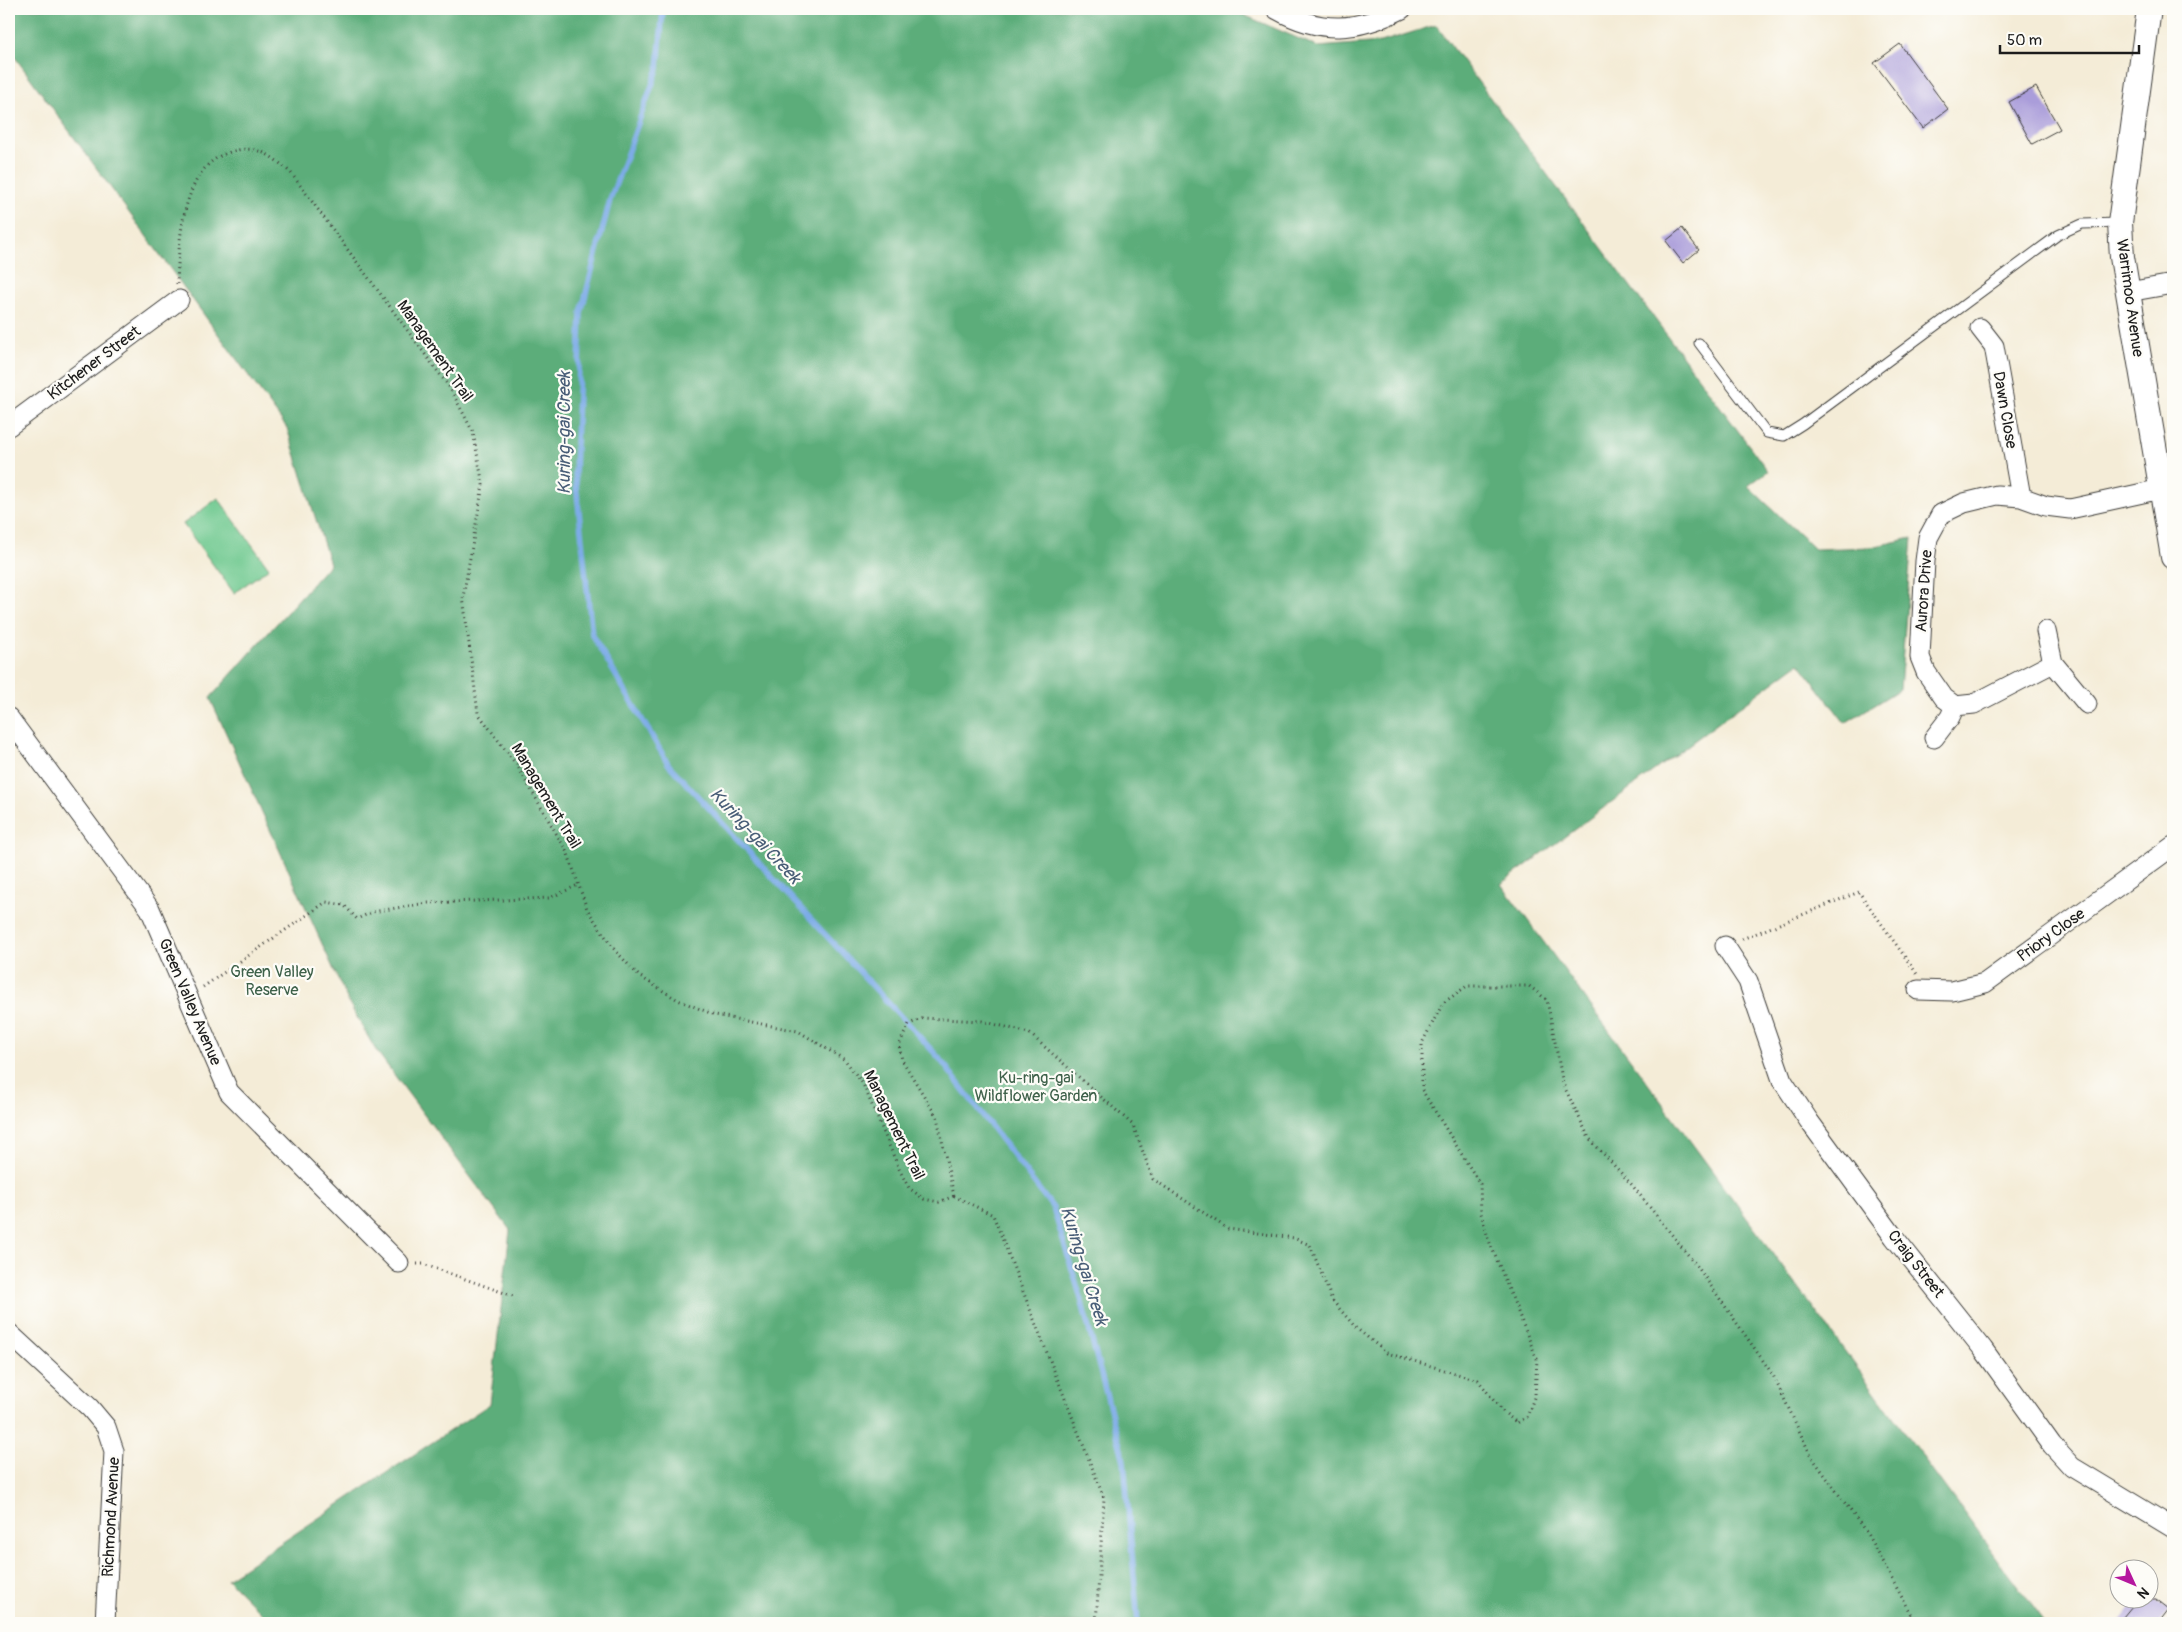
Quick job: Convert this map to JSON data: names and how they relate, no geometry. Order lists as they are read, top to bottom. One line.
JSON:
{"streets":{"street":["Warrimoo Avenue","Kitchener Street","Dawn Close","Aurora Drive","Priory Close","Green Valley Avenue","Craig Street","Richmond Avenue"],"path":["Management Trail"]},"crossings":[["Warrimoo Avenue","Aurora Drive"],["Management Trail","Kitchener Street"],["Dawn Close","Aurora Drive"]],"water":["Kuring-gai Creek"],"parks":["Green Valley Reserve","Ku-ring-gai Wildflower Garden"],"scale_bar":"50 m","north":"bottom right"}
